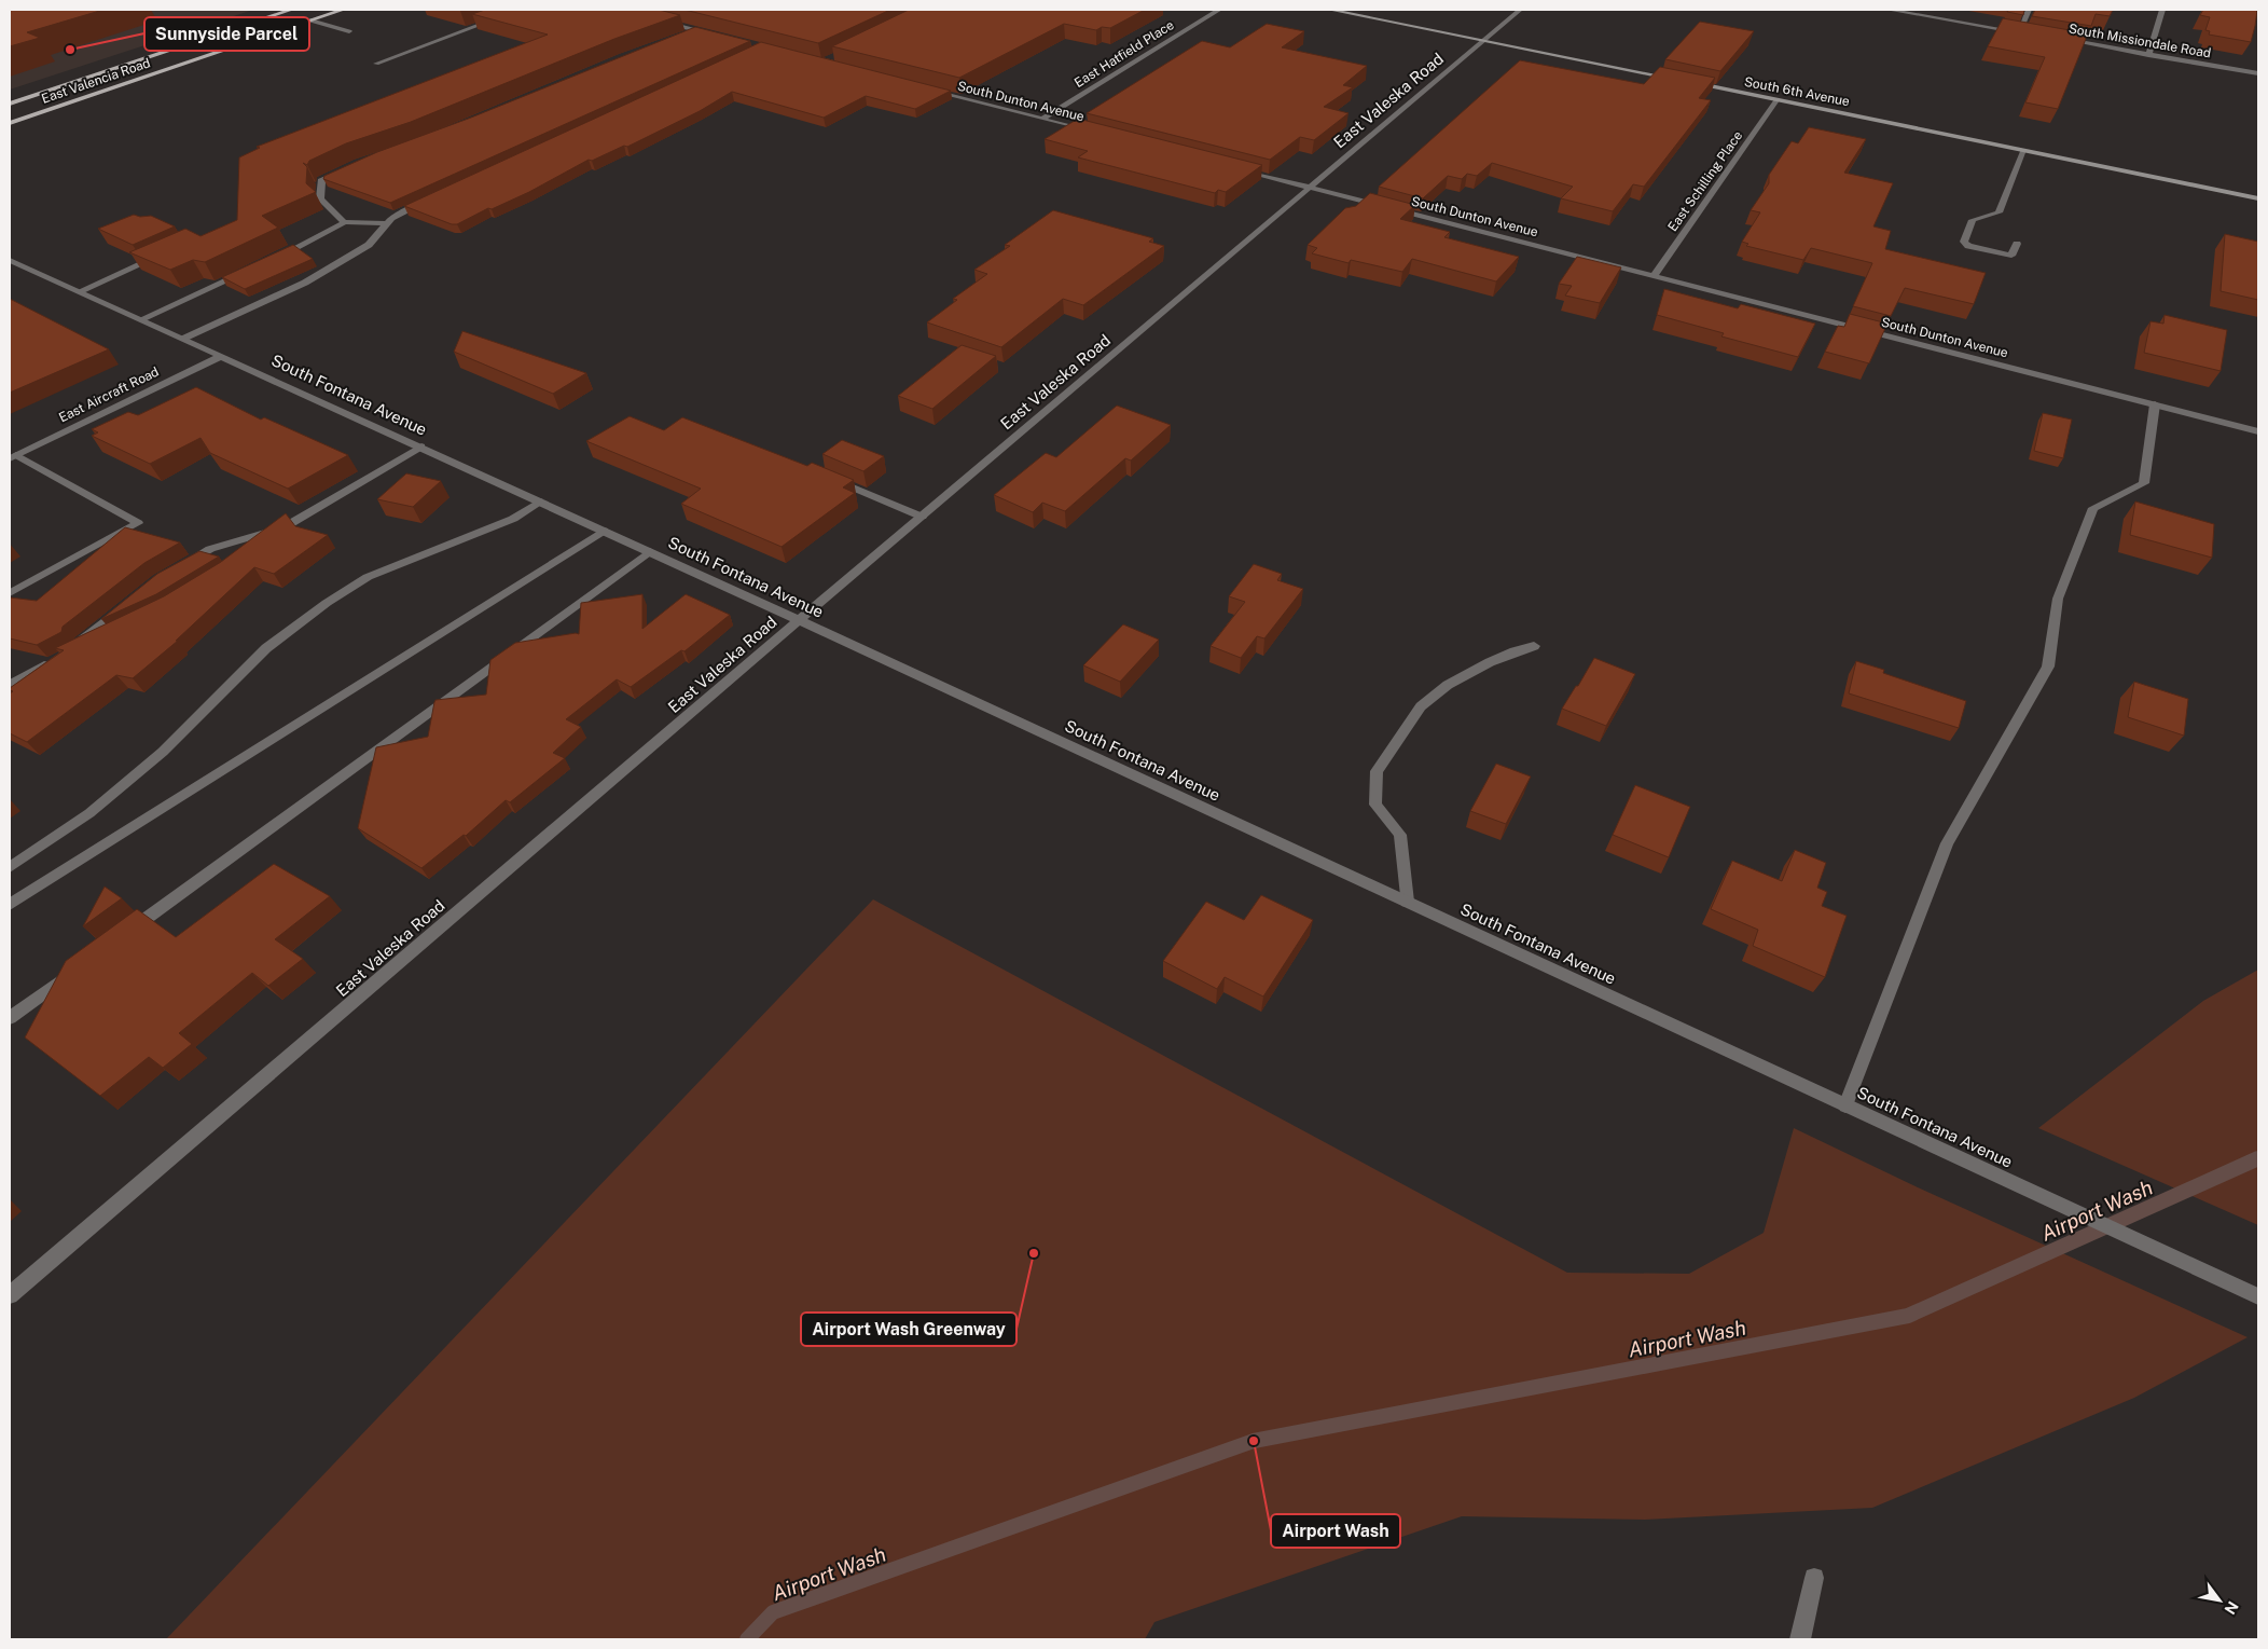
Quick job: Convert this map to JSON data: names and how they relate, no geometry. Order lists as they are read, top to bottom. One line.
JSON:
{"streets":{"main road":["East Valencia Road"],"street":["South Missiondale Road","East Hatfield Place","South 6th Avenue","East Valeska Road","South Dunton Avenue","East Schilling Place","East Aircraft Road","South Fontana Avenue"]},"crossings":[["East Hatfield Place","South Dunton Avenue"],["South 6th Avenue","East Schilling Place"],["East Valeska Road","South Dunton Avenue"],["East Valeska Road","South Fontana Avenue"],["South Dunton Avenue","East Schilling Place"],["East Aircraft Road","South Fontana Avenue"]],"water":["Airport Wash"],"places":["Sunnyside Parcel","Airport Wash Greenway","Airport Wash"],"north":"bottom right"}
